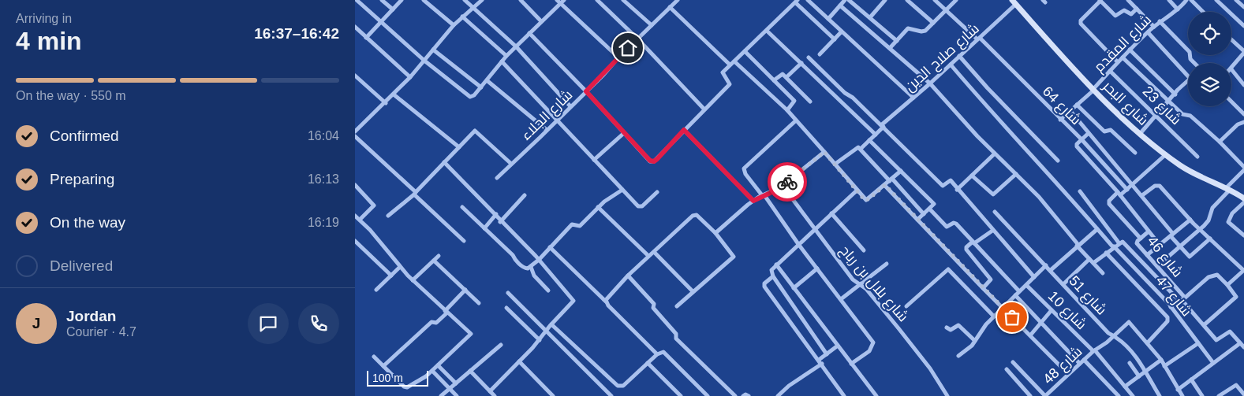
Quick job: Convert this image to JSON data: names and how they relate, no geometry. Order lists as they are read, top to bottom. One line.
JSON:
{"streets":{"street":["شارع المقدم","شارع صلاح الدين","شارع البحر","شارع 64","شارع 23","شارع الجلاء","شارع 46","شارع بلال بن رباح","شارع 51","شارع 47","شارع 10","شارع 48"]},"crossings":[["شارع المقدم","شارع البحر"],["شارع المقدم","شارع 64"],["شارع المقدم","شارع 23"],["شارع صلاح الدين","شارع البحر"],["شارع صلاح الدين","شارع 64"],["شارع صلاح الدين","شارع 47"],["شارع 51","شارع 48"],["شارع 10","شارع 48"]],"scale_bar":"100 m","page":{"heading":["4 min","Arriving in","16:37–16:42"],"panel":["Jordan","Courier · 4.7"],"bar":"On the way · 550 m","list":[["Confirmed","16:04"],["Preparing","16:13"],["On the way","16:19"],"Delivered"],"round":"J","scale":"100 m"}}
